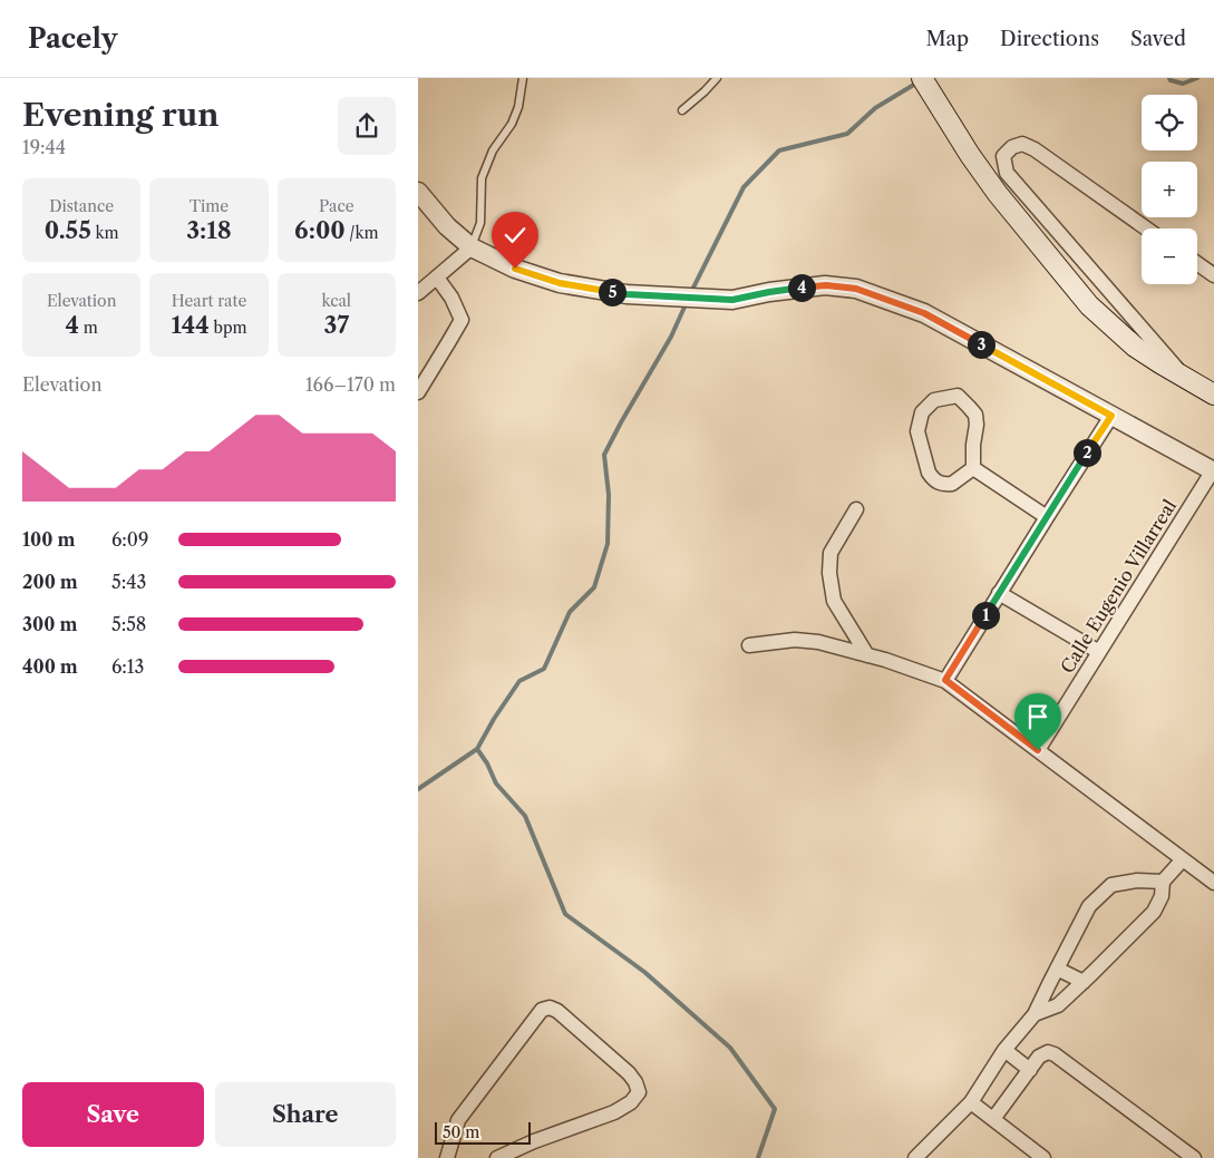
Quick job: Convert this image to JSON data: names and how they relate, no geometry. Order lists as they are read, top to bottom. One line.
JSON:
{"streets":{"street":["Calle Eugenio Villarreal"]},"scale_bar":"50 m","page":{"header":"Pacely","nav":["Map","Directions","Saved"],"heading":["Evening run","19:44"],"map_buttons":["+","−"],"stats":[["Distance","0.55 km"],["Time","3:18"],["Pace","6:00 /km"],["Elevation","4 m"],["Heart rate","144 bpm"],["kcal","37"]],"pins":["4","5","3","2","1"],"chart":["Elevation","166–170 m"],"list":[{"name":"100 m","note":"6:09"},{"name":"200 m","note":"5:43"},{"name":"300 m","note":"5:58"},{"name":"400 m","note":"6:13"}],"buttons":["Save","Share"],"scale":"50 m"}}
